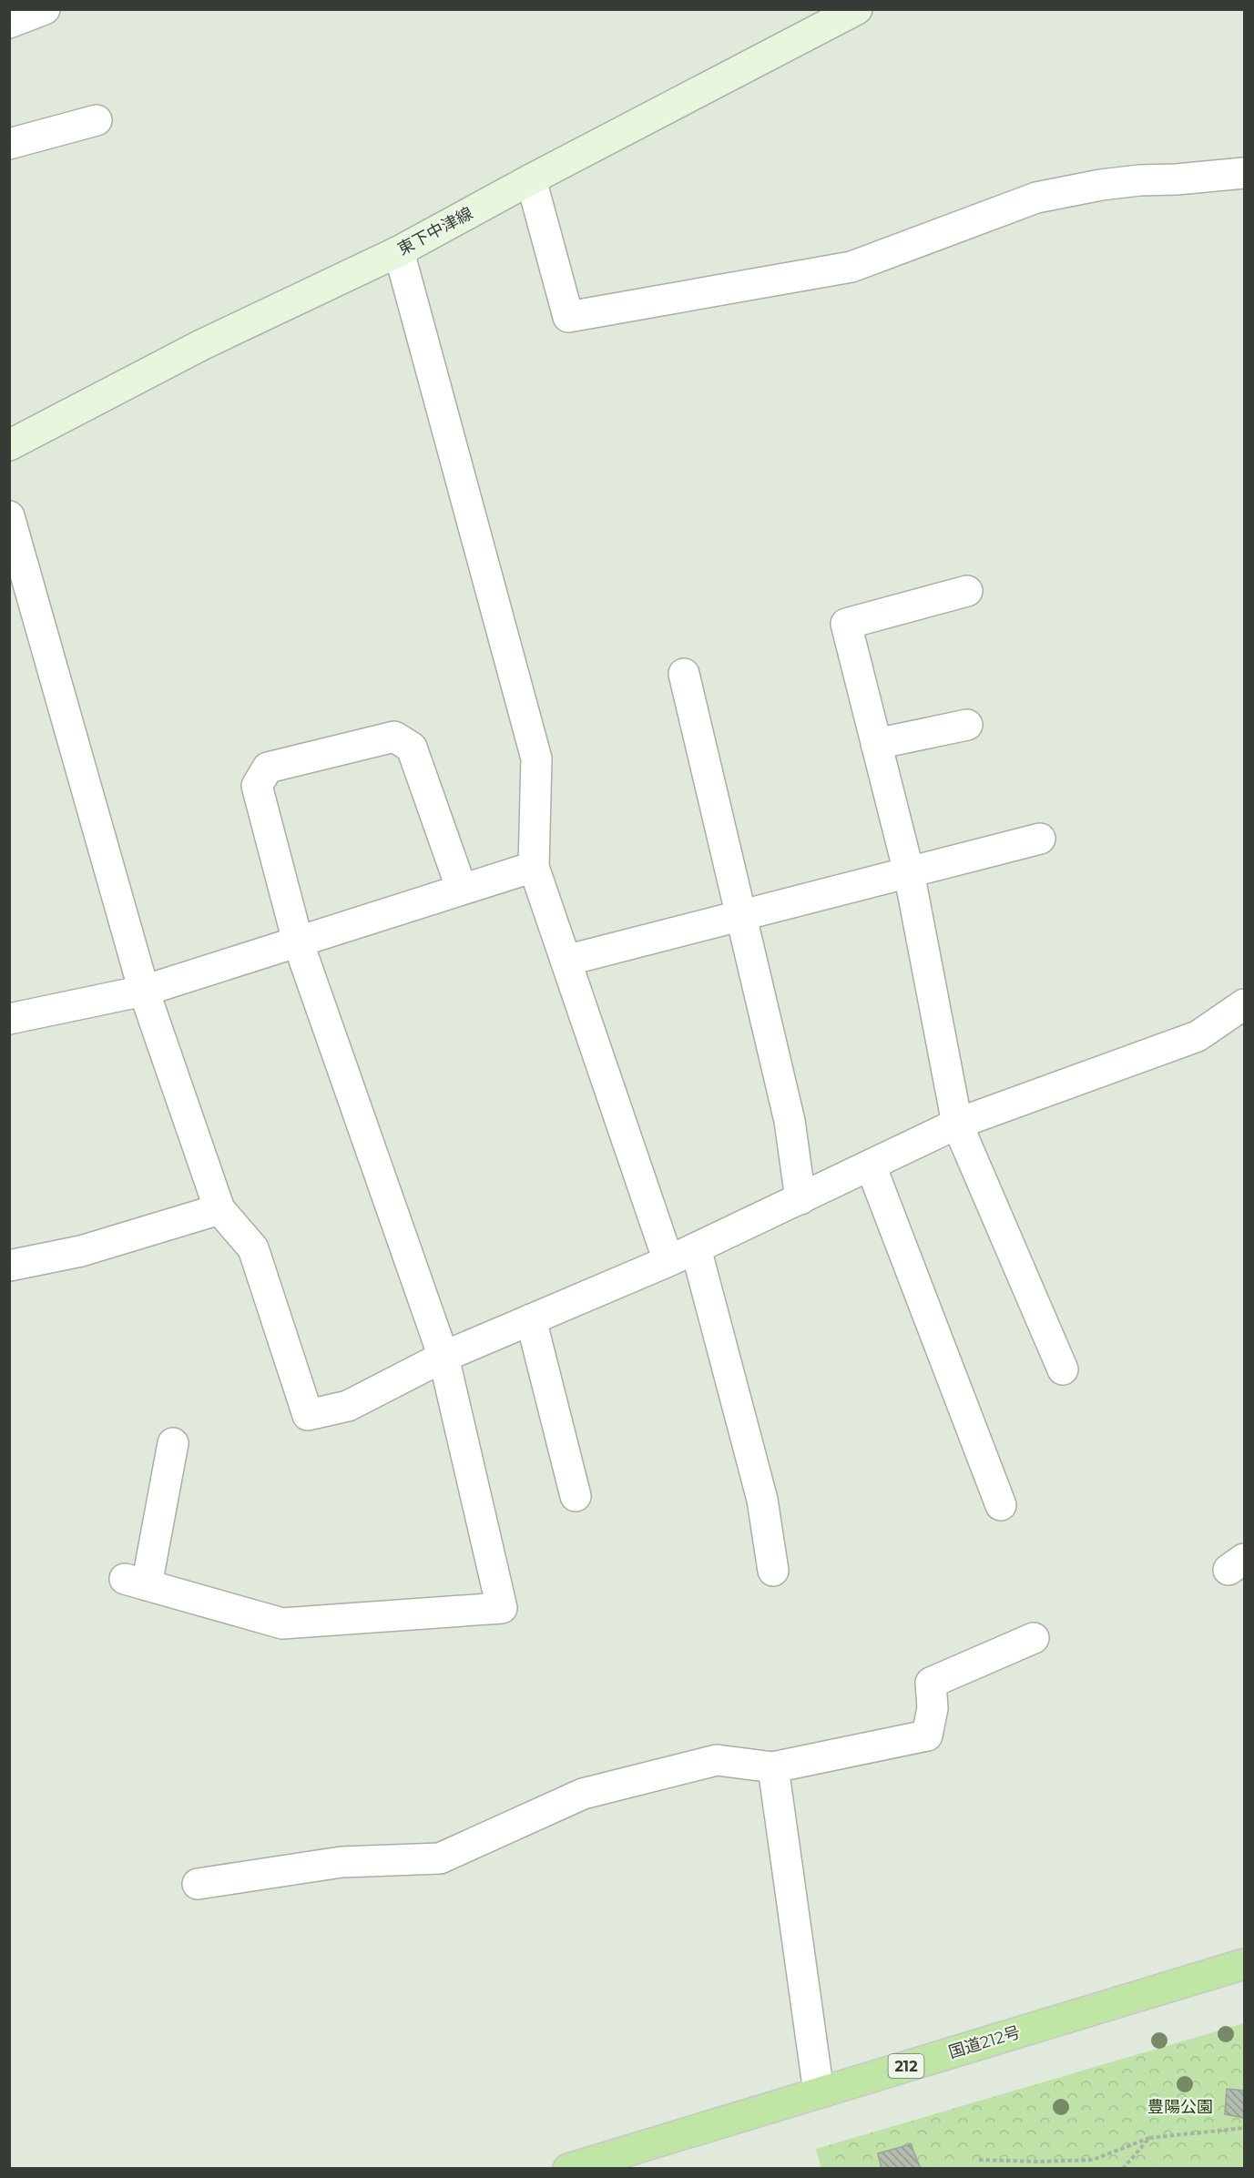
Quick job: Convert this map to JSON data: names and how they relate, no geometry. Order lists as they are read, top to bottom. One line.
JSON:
{"streets":{"highway":["国道212号","212"],"main road":["東下中津線"]},"parks":["豊陽公園"]}
